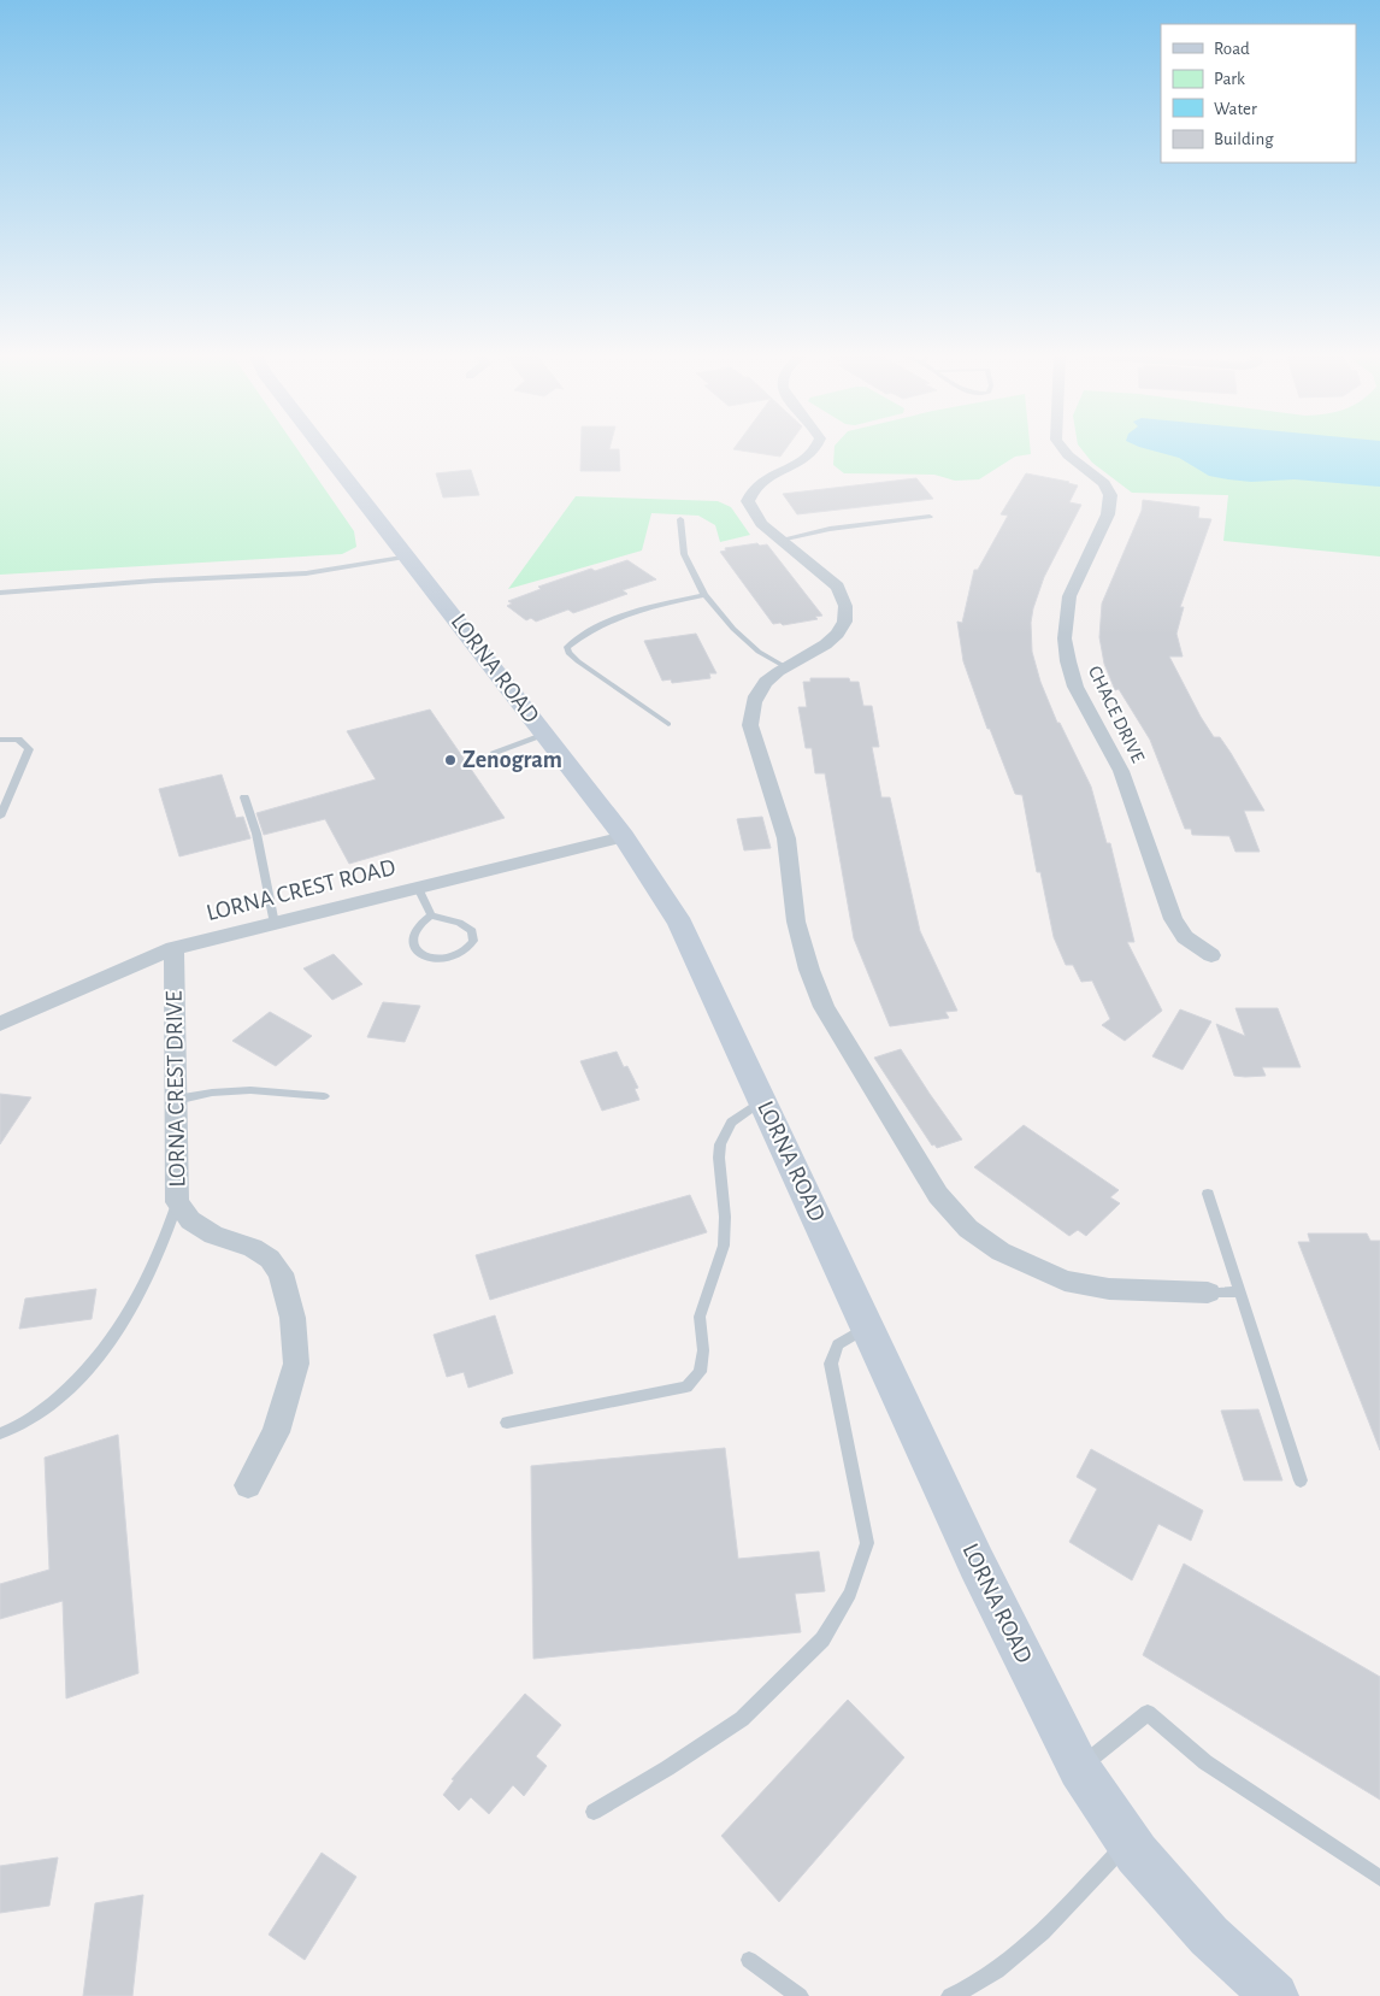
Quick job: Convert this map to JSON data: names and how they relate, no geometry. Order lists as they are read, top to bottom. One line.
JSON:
{"streets":{"street":["LORNA ROAD","CHACE DRIVE","LORNA CREST ROAD","LORNA CREST DRIVE"]},"crossings":[["LORNA ROAD","LORNA CREST ROAD"],["LORNA CREST ROAD","LORNA CREST DRIVE"]],"places":["Zenogram"],"legend":["Road","Park","Water","Building"]}
